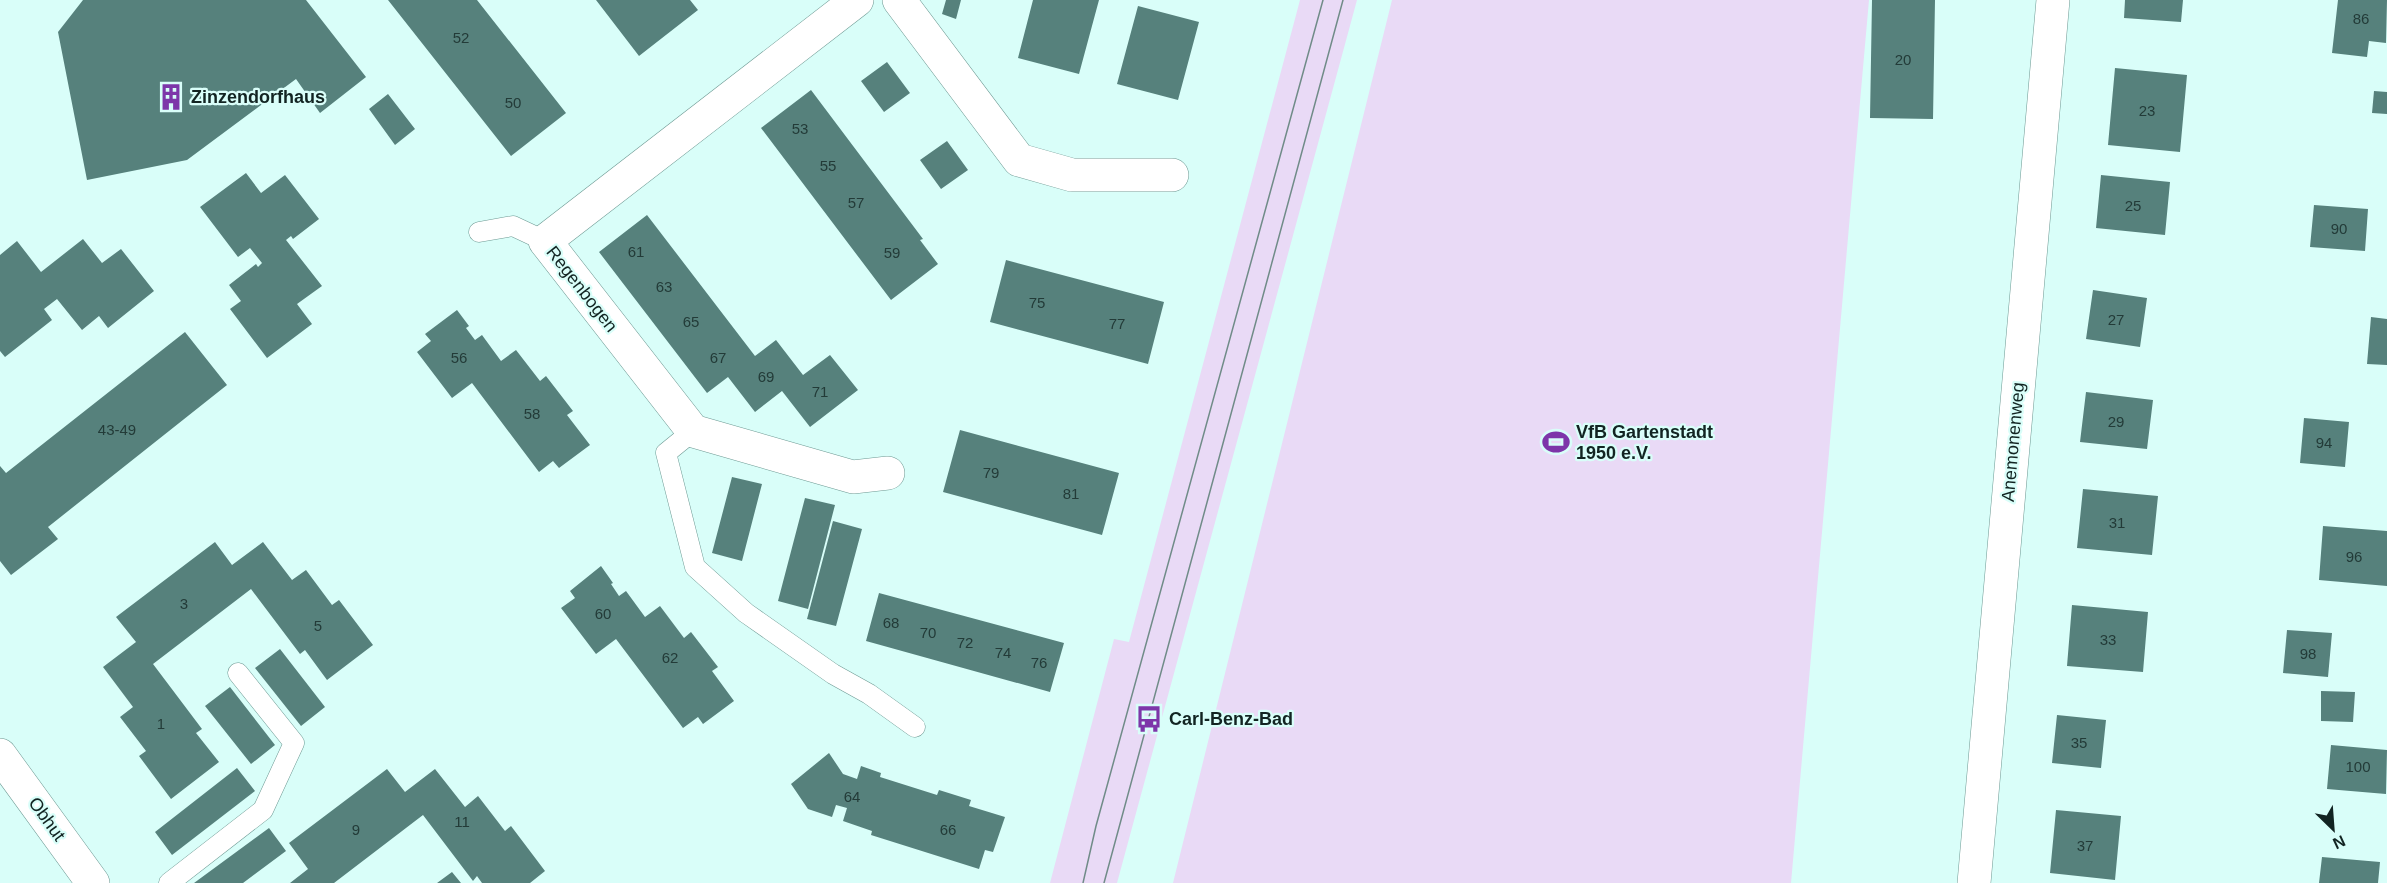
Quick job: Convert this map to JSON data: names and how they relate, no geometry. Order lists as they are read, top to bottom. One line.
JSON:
{"streets":{"street":["Regenbogen","Anemonenweg","Obhut"]},"places":{"building":["Zinzendorfhaus"],"sports":["VfB Gartenstadt 1950 e.V."],"bus stop":["Carl-Benz-Bad"]},"house_numbers":["86","52","20","50","23","53","55","57","25","90","61","59","63","75","27","65","77","56","67","69","71","58","29","43-49","94","79","81","31","96","3","60","68","5","70","33","72","74","98","62","76","1","35","100","64","11","9","66","37"],"north":"bottom right"}
